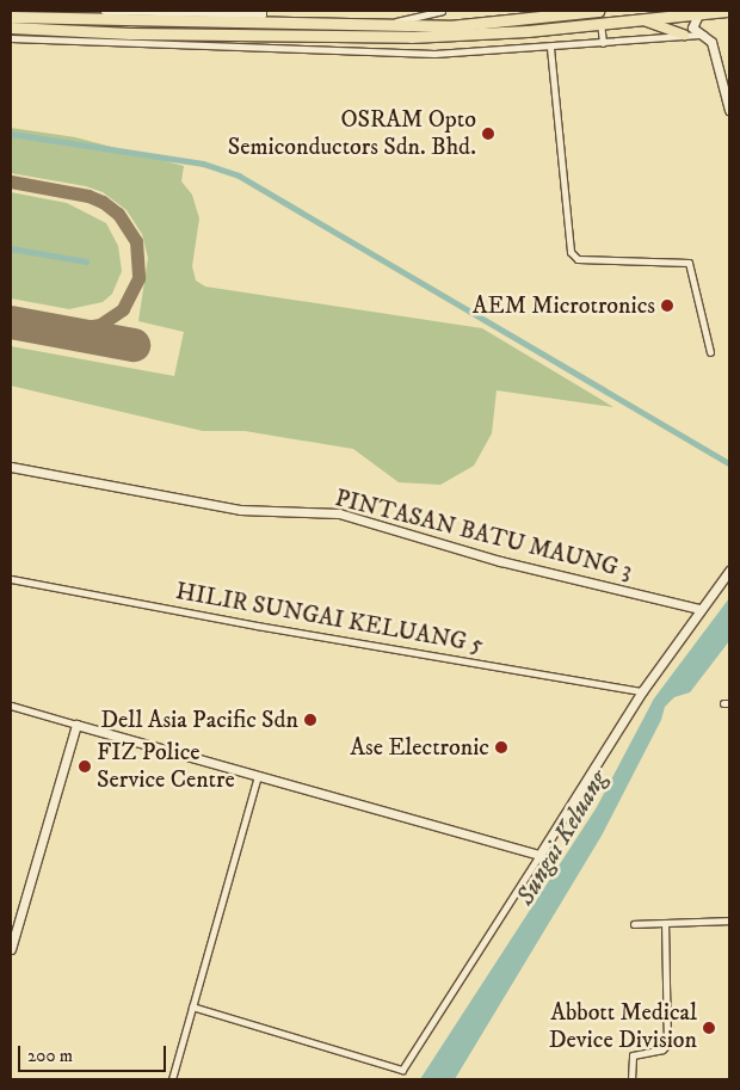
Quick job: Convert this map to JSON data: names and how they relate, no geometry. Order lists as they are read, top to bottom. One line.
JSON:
{"streets":{"street":["PINTASAN BATU MAUNG 3","HILIR SUNGAI KELUANG 5"]},"water":["Sungai Keluang"],"places":["OSRAM Opto Semiconductors Sdn. Bhd.","AEM Microtronics","Dell Asia Pacific Sdn","Ase Electronic","FIZ Police Service Centre","Abbott Medical Device Division"],"scale_bar":"200 m"}
